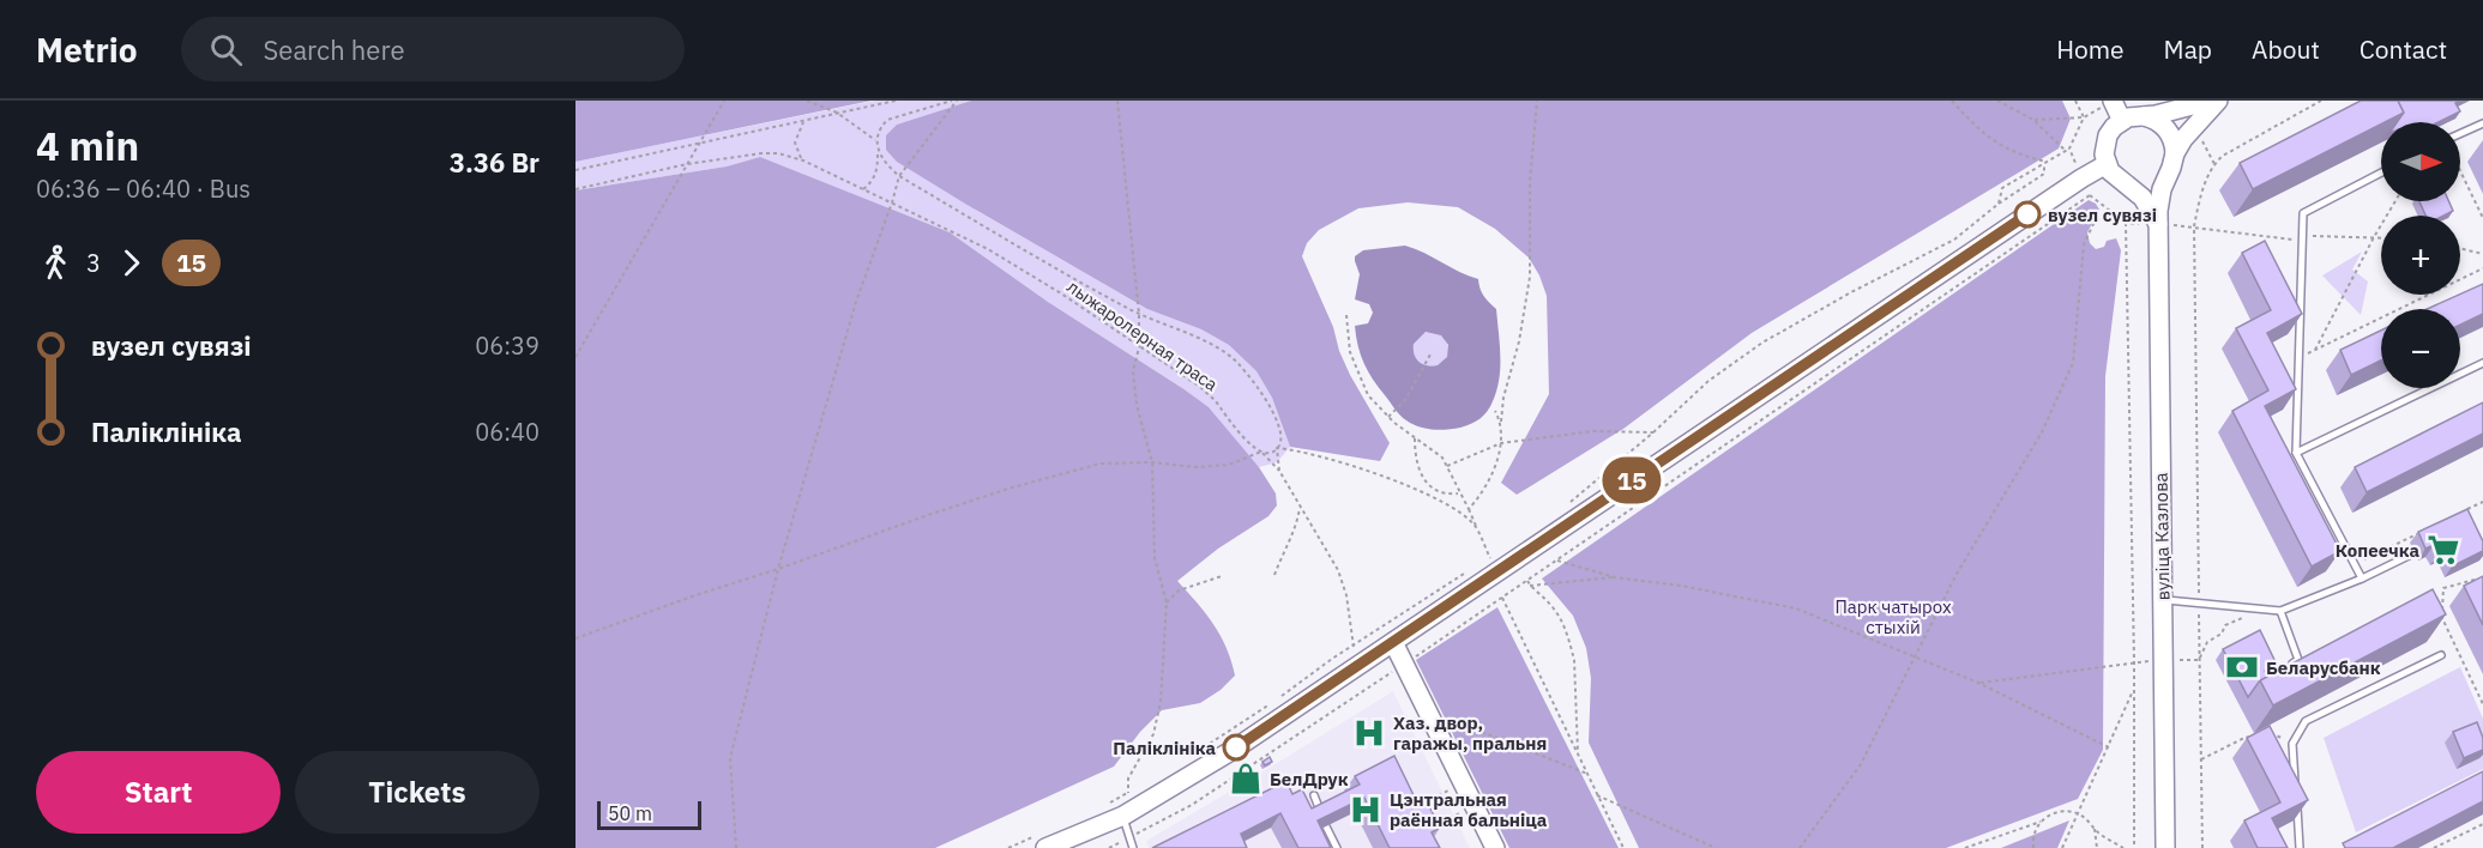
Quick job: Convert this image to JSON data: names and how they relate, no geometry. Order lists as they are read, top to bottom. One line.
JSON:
{"streets":{"main road":["вуліца Казлова"],"path":["лыжаролерная траса"]},"parks":["Парк чатырох стыхій"],"places":{"other":["вузел сувязі","Паліклініка"],"supermarket":["Копеечка"],"bank":["Беларусбанк"],"hospital":["Хаз. двор, гаражы, пральня","Цэнтральная раённая бальніца"],"shop":["БелДрук"]},"lines":["bus line 15"],"scale_bar":"50 m","north":"right","page":{"header":"Metrio","search":"Search here","nav":["Home","Map","About","Contact"],"heading":["4 min","06:36 – 06:40 · Bus","3.36 Br"],"on_map":"15","map_buttons":["+","−"],"legs":["3","15"],"list":[{"name":"вузел сувязі","value":"06:39"},{"name":"Паліклініка","value":"06:40"}],"buttons":["Start","Tickets"],"scale":"50 m"}}
